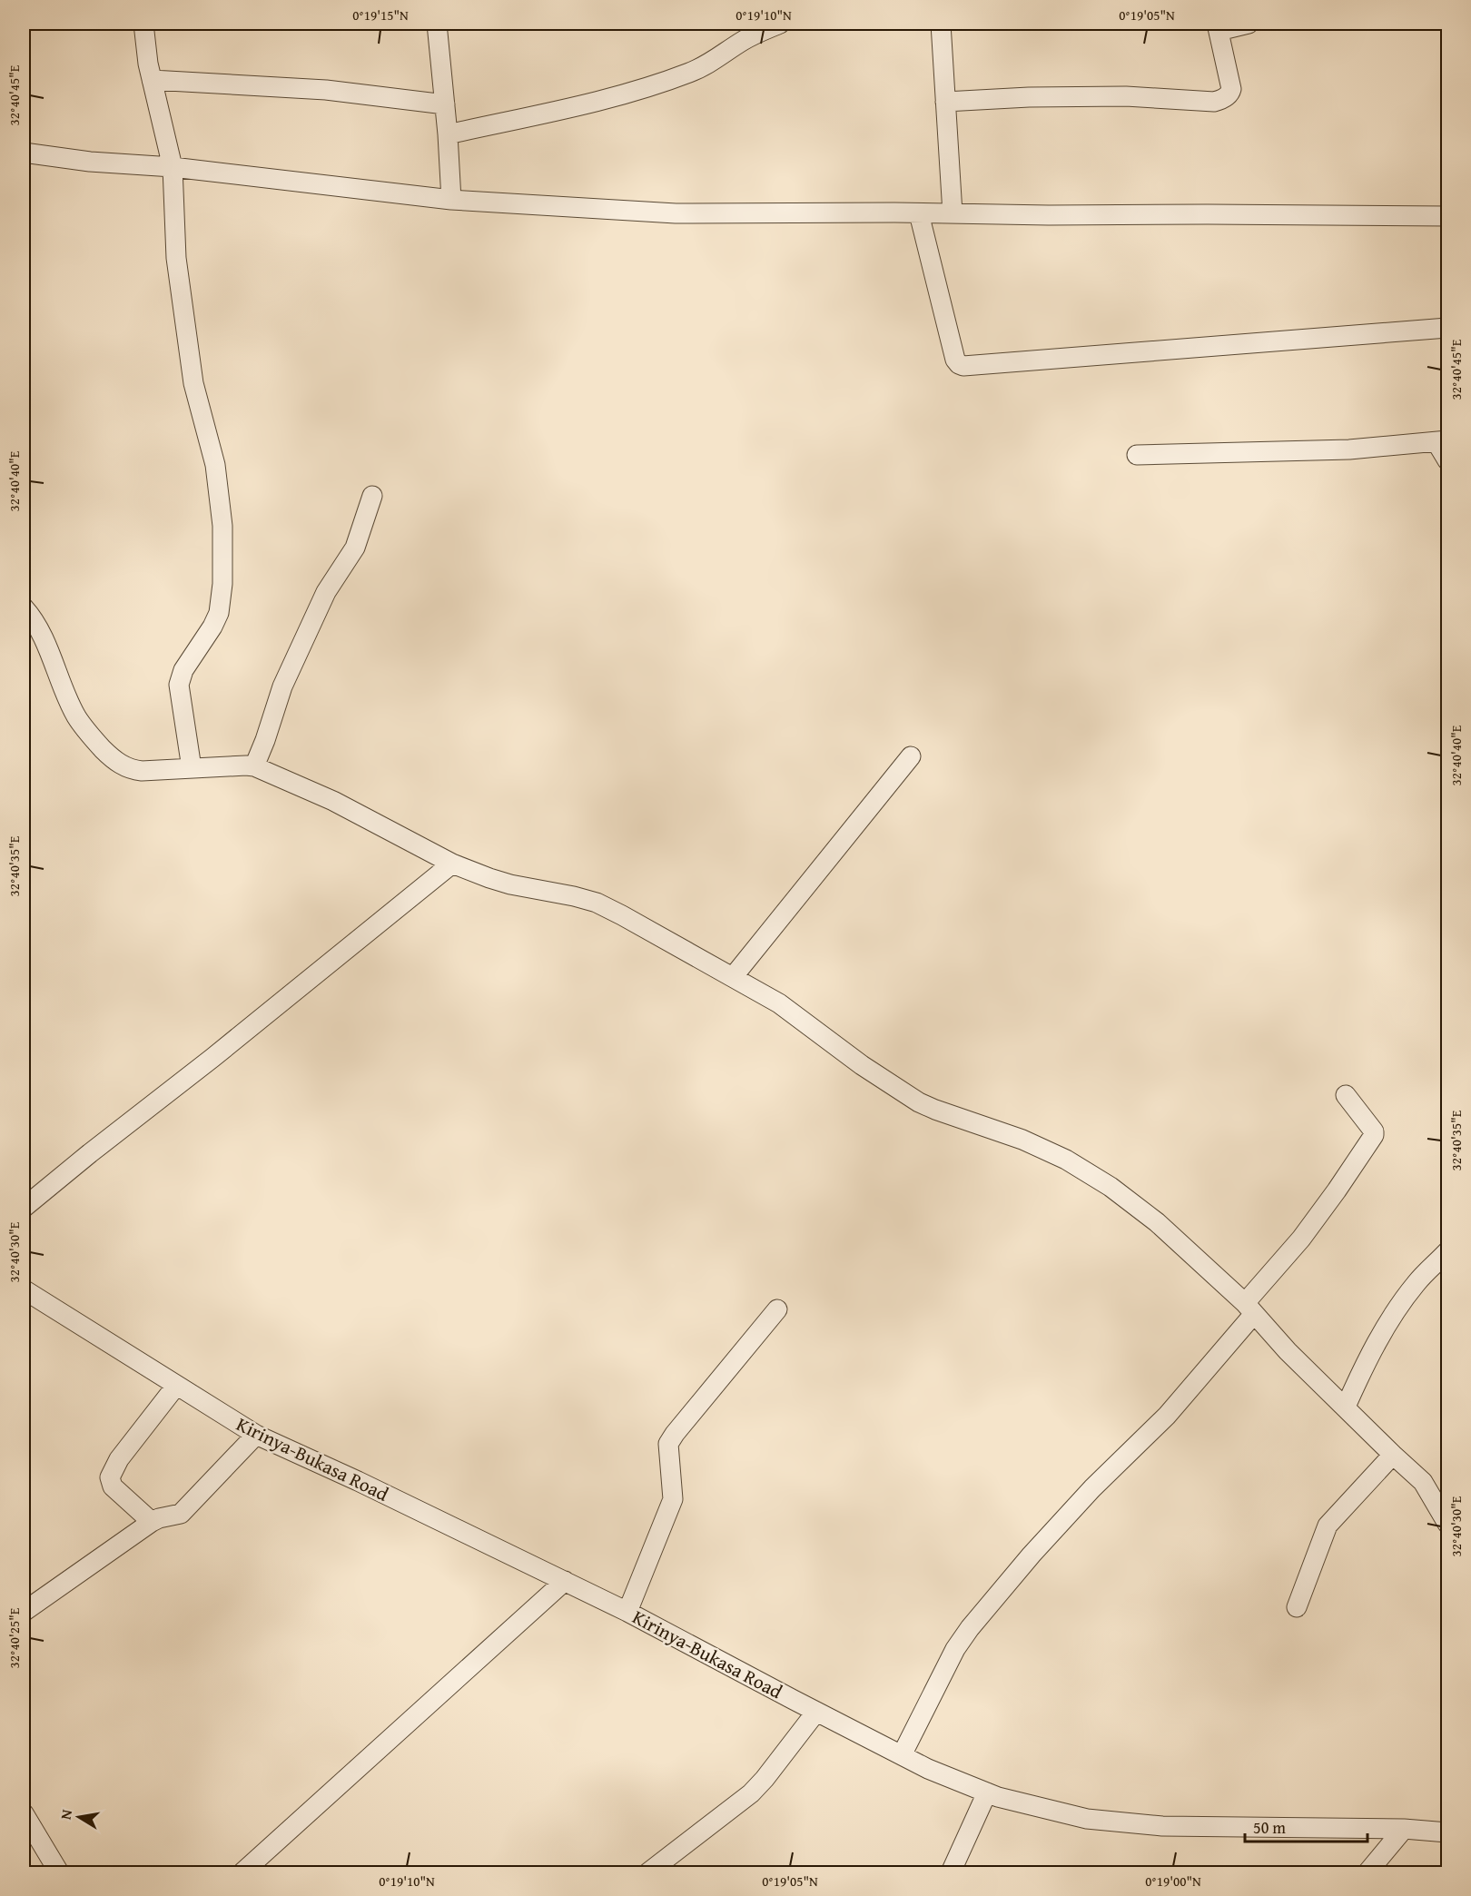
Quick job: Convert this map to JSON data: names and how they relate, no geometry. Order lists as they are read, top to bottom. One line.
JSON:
{"streets":{"street":["Kirinya-Bukasa Road"]},"scale_bar":"50 m","north":"left","coordinates":["0°19'15\"N","0°19'10\"N","0°19'05\"N","32°40'45\"E","32°40'40\"E","32°40'35\"E","32°40'30\"E","32°40'25\"E","0°19'00\"N"]}
